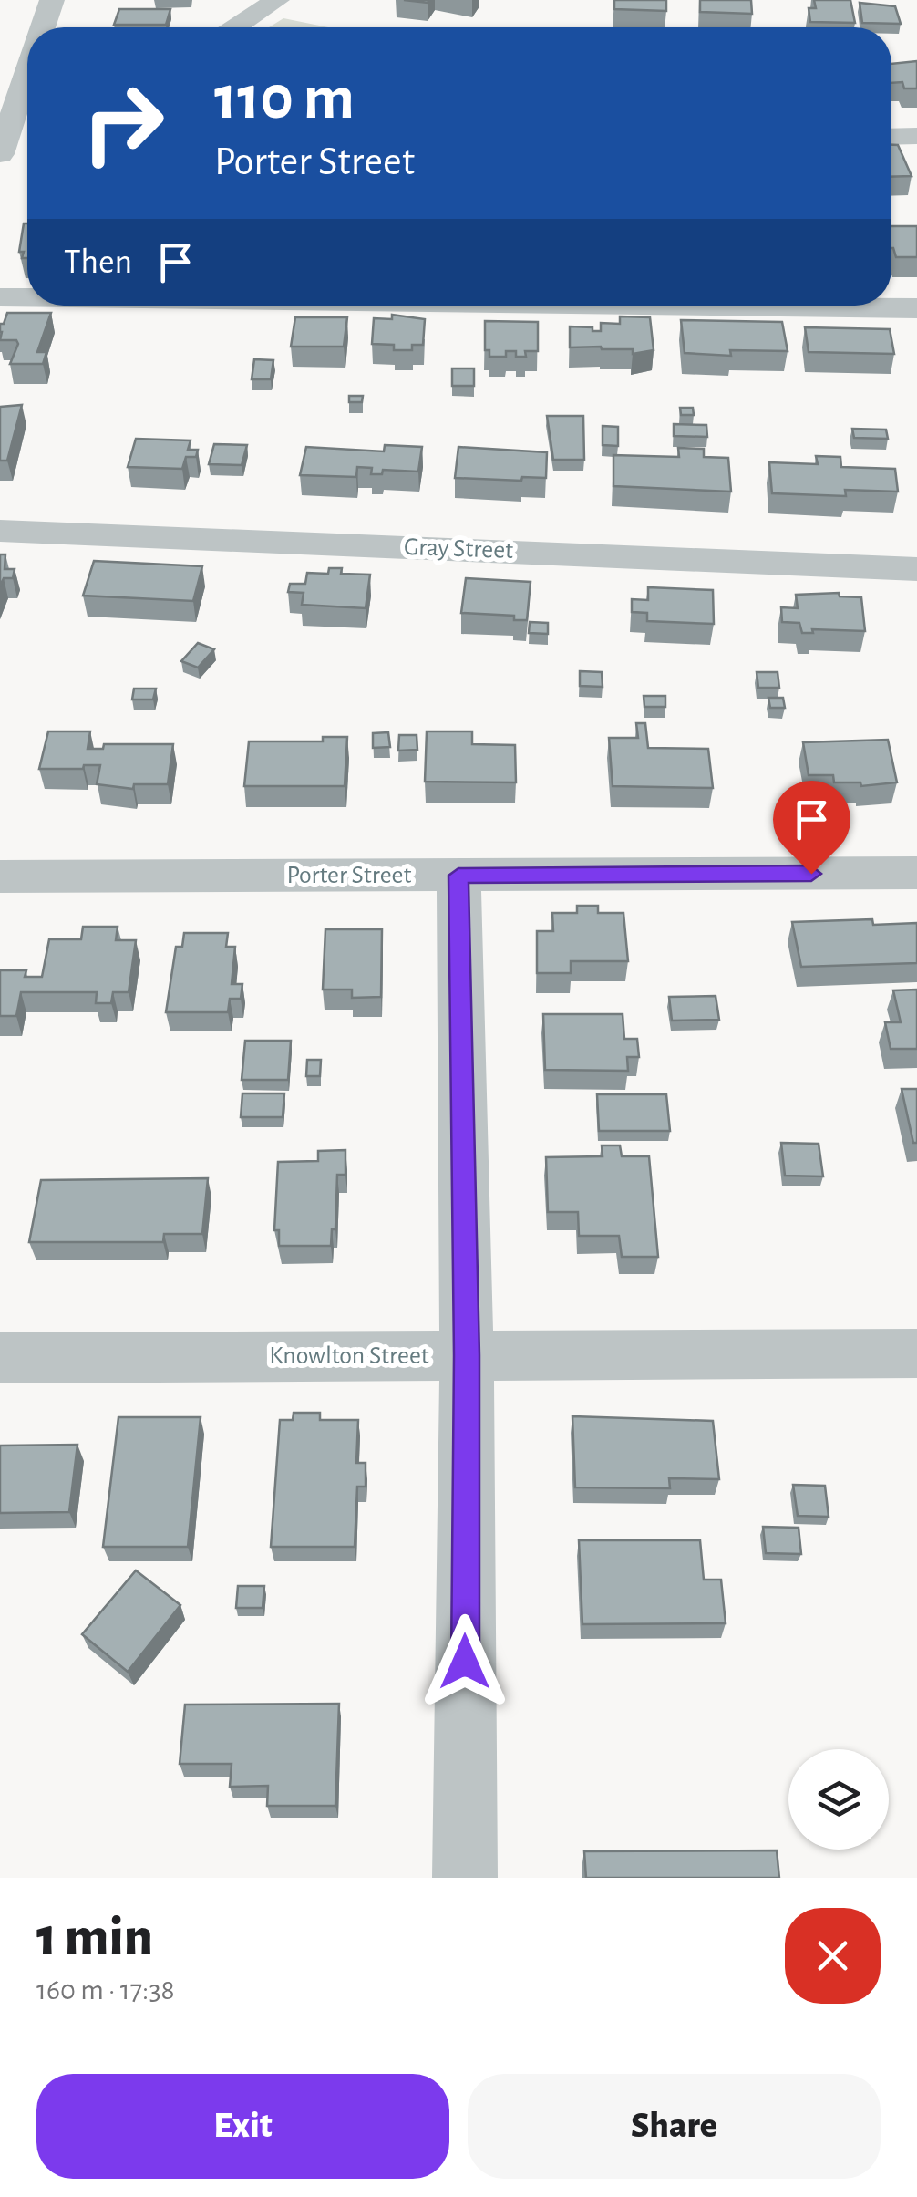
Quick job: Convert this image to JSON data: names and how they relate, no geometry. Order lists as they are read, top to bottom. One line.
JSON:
{"streets":{"street":["Gray Street","Porter Street","Knowlton Street"]},"page":{"turn":["110 m","Porter Street"],"then":"Then","heading":["1 min","160 m · 17:38"],"buttons":["Exit","Share"]}}
